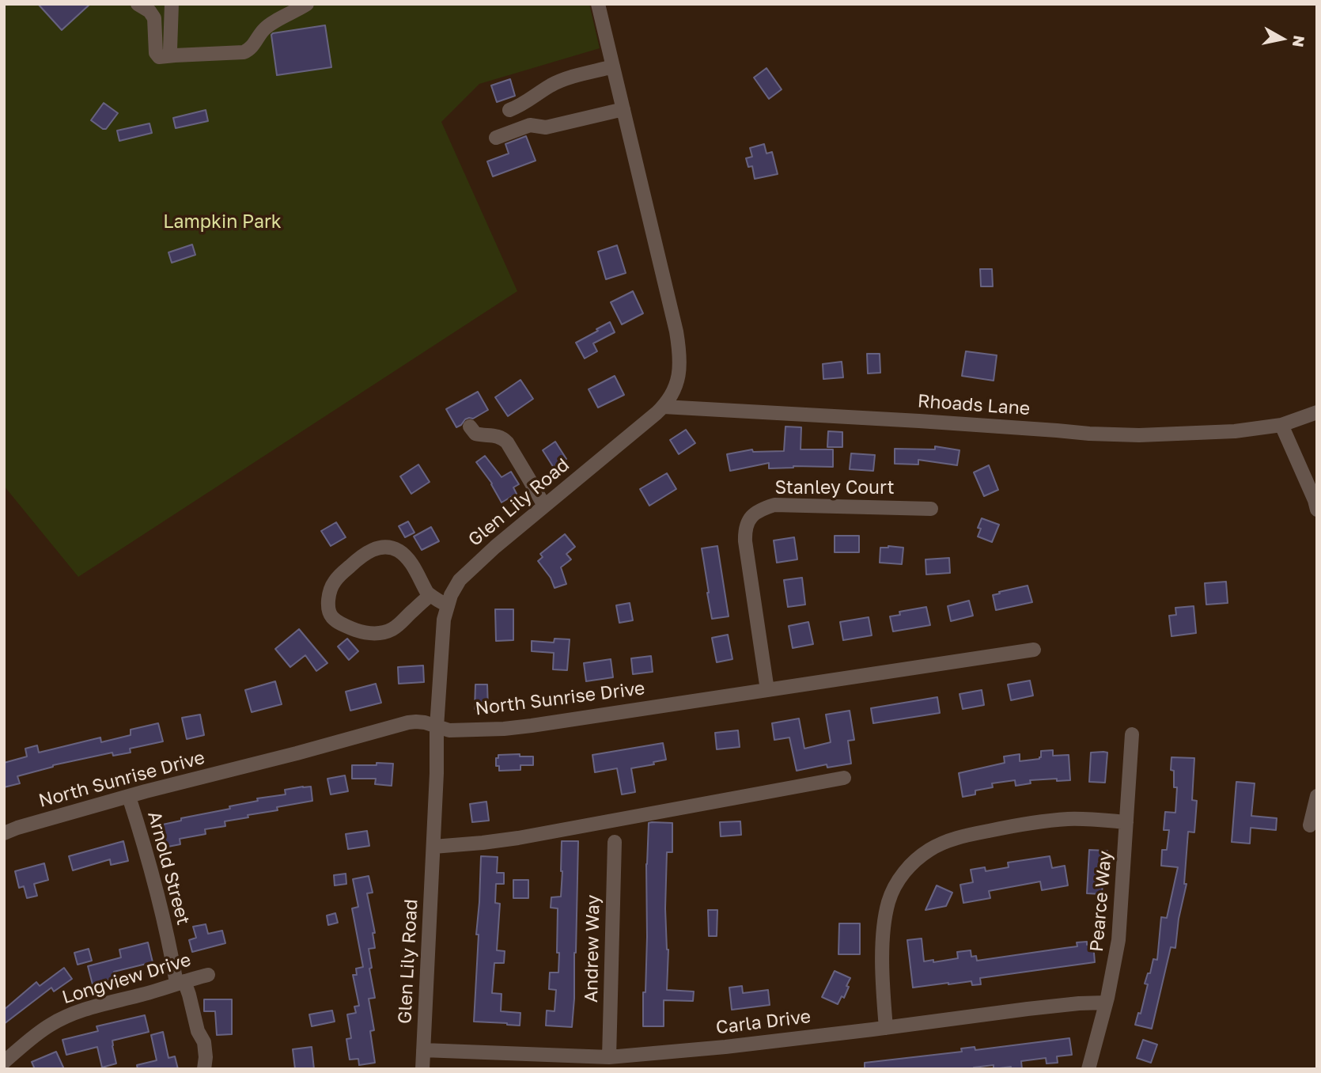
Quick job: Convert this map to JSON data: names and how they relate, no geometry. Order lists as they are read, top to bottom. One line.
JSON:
{"streets":{"street":["Rhoads Lane","Stanley Court","Glen Lily Road","North Sunrise Drive","Arnold Street","Pearce Way","Andrew Way","Longview Drive","Carla Drive"]},"crossings":[["Rhoads Lane","Glen Lily Road"],["Stanley Court","North Sunrise Drive"],["Glen Lily Road","North Sunrise Drive"],["Glen Lily Road","Carla Drive"],["North Sunrise Drive","Arnold Street"],["Arnold Street","Longview Drive"],["Pearce Way","Carla Drive"],["Andrew Way","Carla Drive"]],"parks":["Lampkin Park"],"north":"right"}
